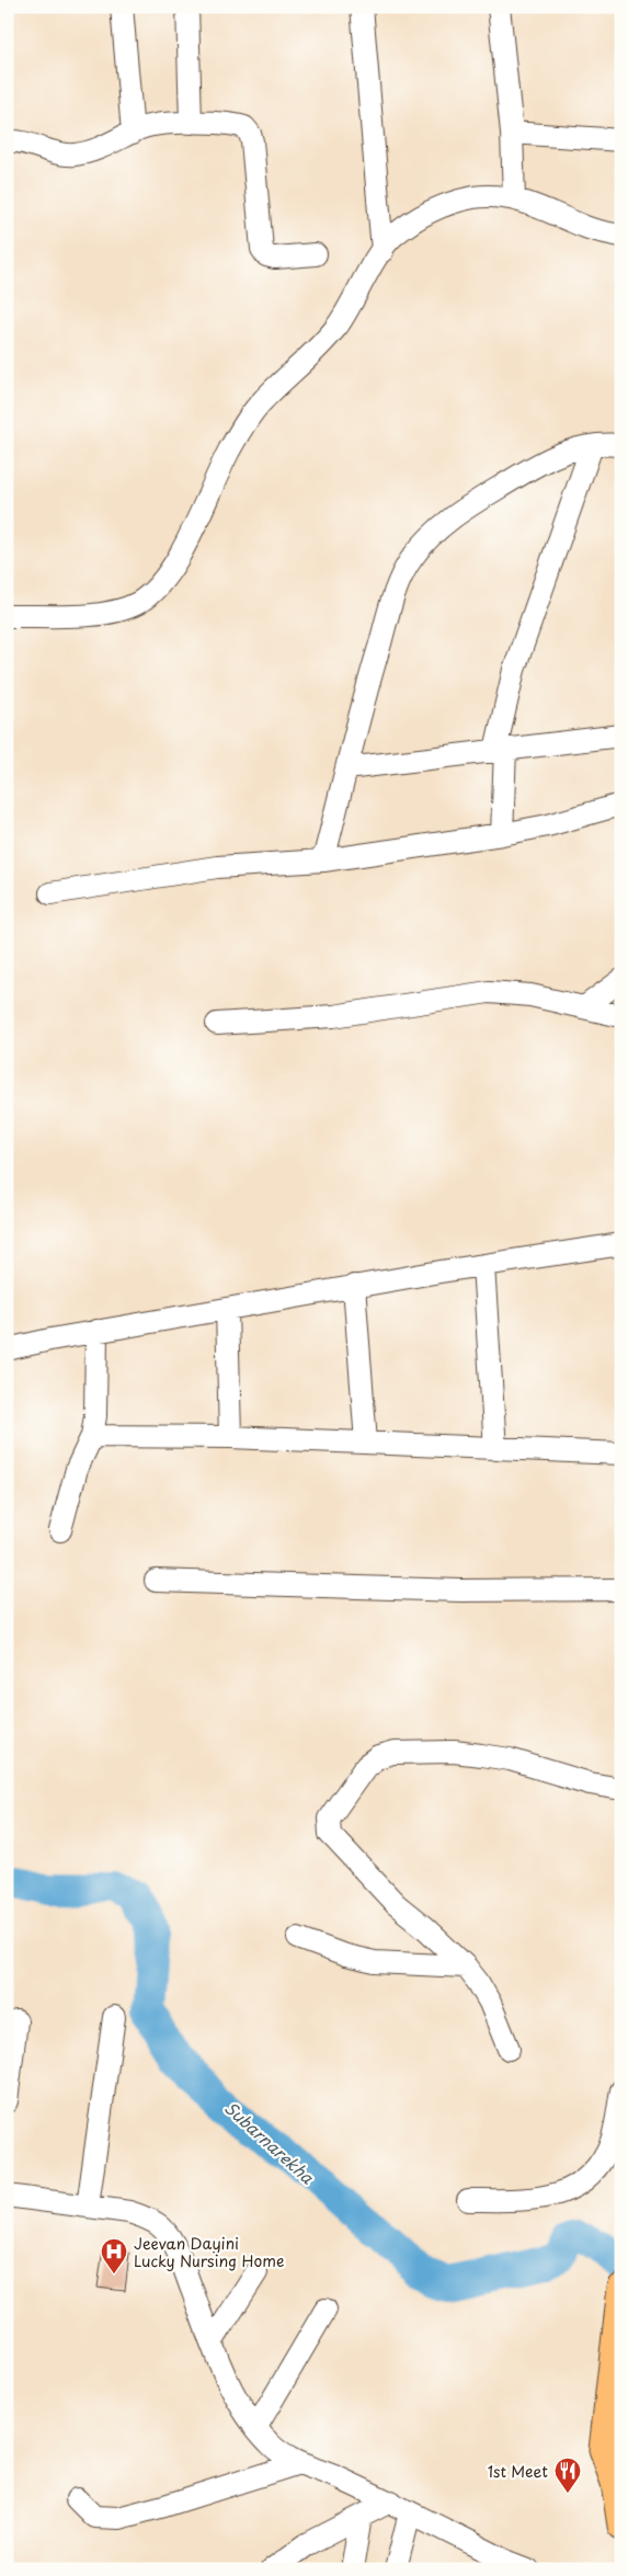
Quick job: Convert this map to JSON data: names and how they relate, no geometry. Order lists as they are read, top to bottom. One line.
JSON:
{"water":["Subarnarekha"],"places":{"hospital":["Jeevan Dayini Lucky Nursing Home"],"restaurant":["1st Meet"]}}
